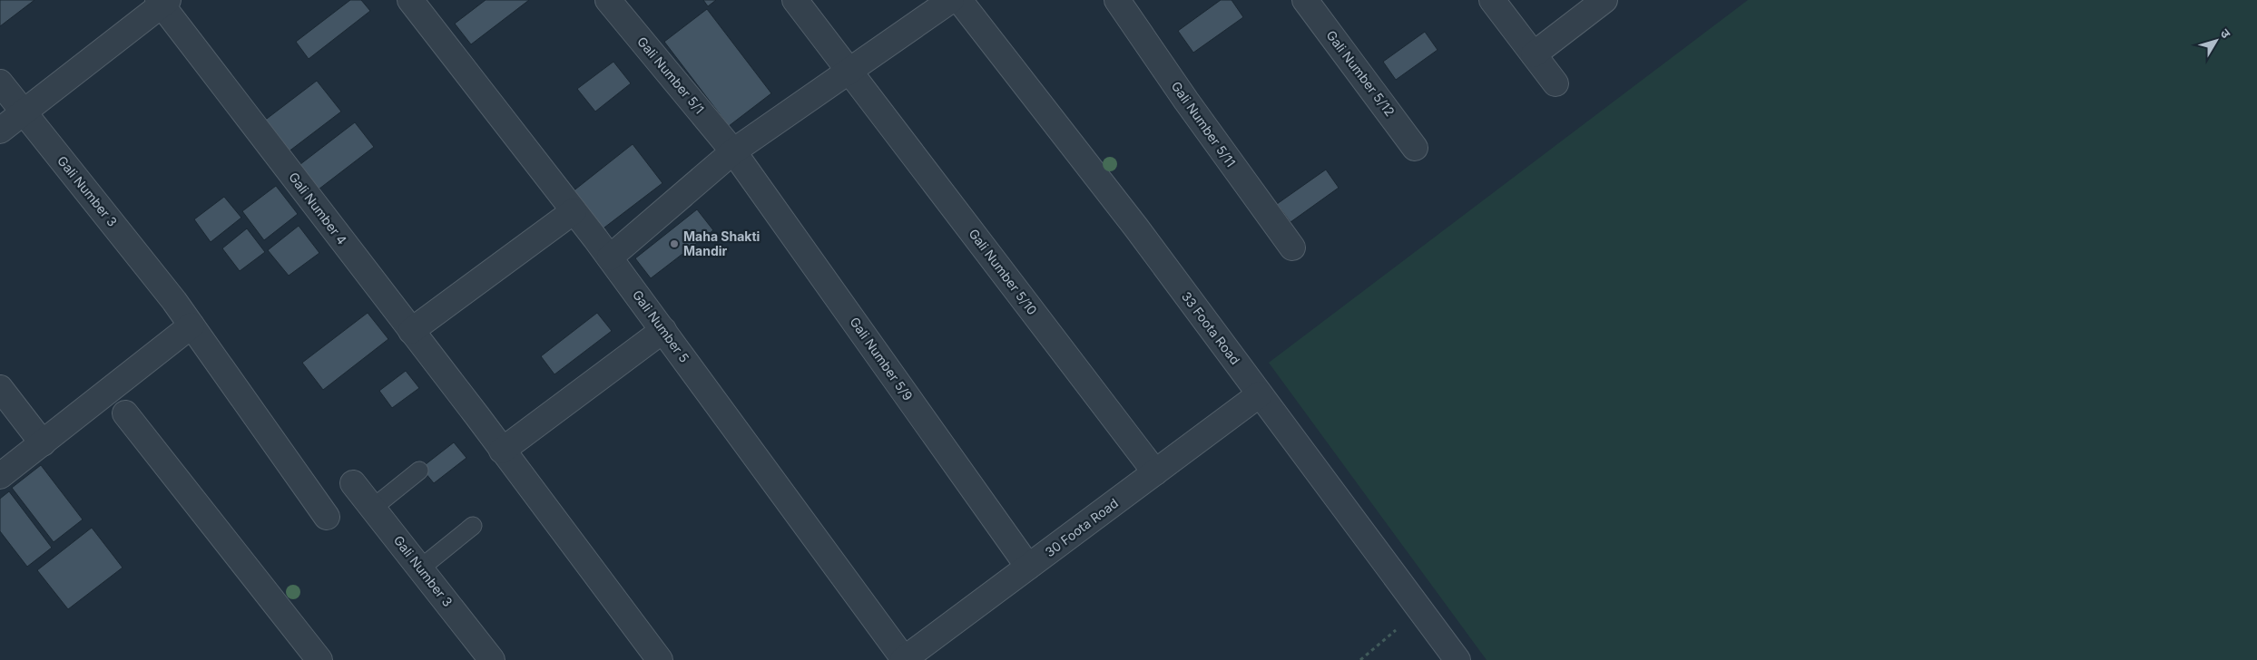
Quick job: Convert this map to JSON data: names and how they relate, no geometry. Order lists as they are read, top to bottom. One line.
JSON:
{"streets":{"street":["Gali Number 5/12","Gali Number 5/1","Gali Number 5/11","Gali Number 3","Gali Number 4","Gali Number 5/10","Gali Number 5","33 Foota Road","Gali Number 5/9","30 Foota Road"]},"crossings":[["Gali Number 5/1","Gali Number 5/9"],["Gali Number 5/10","30 Foota Road"],["Gali Number 5","30 Foota Road"],["33 Foota Road","30 Foota Road"],["Gali Number 5/9","30 Foota Road"]],"places":["Maha Shakti Mandir"],"north":"top right"}
